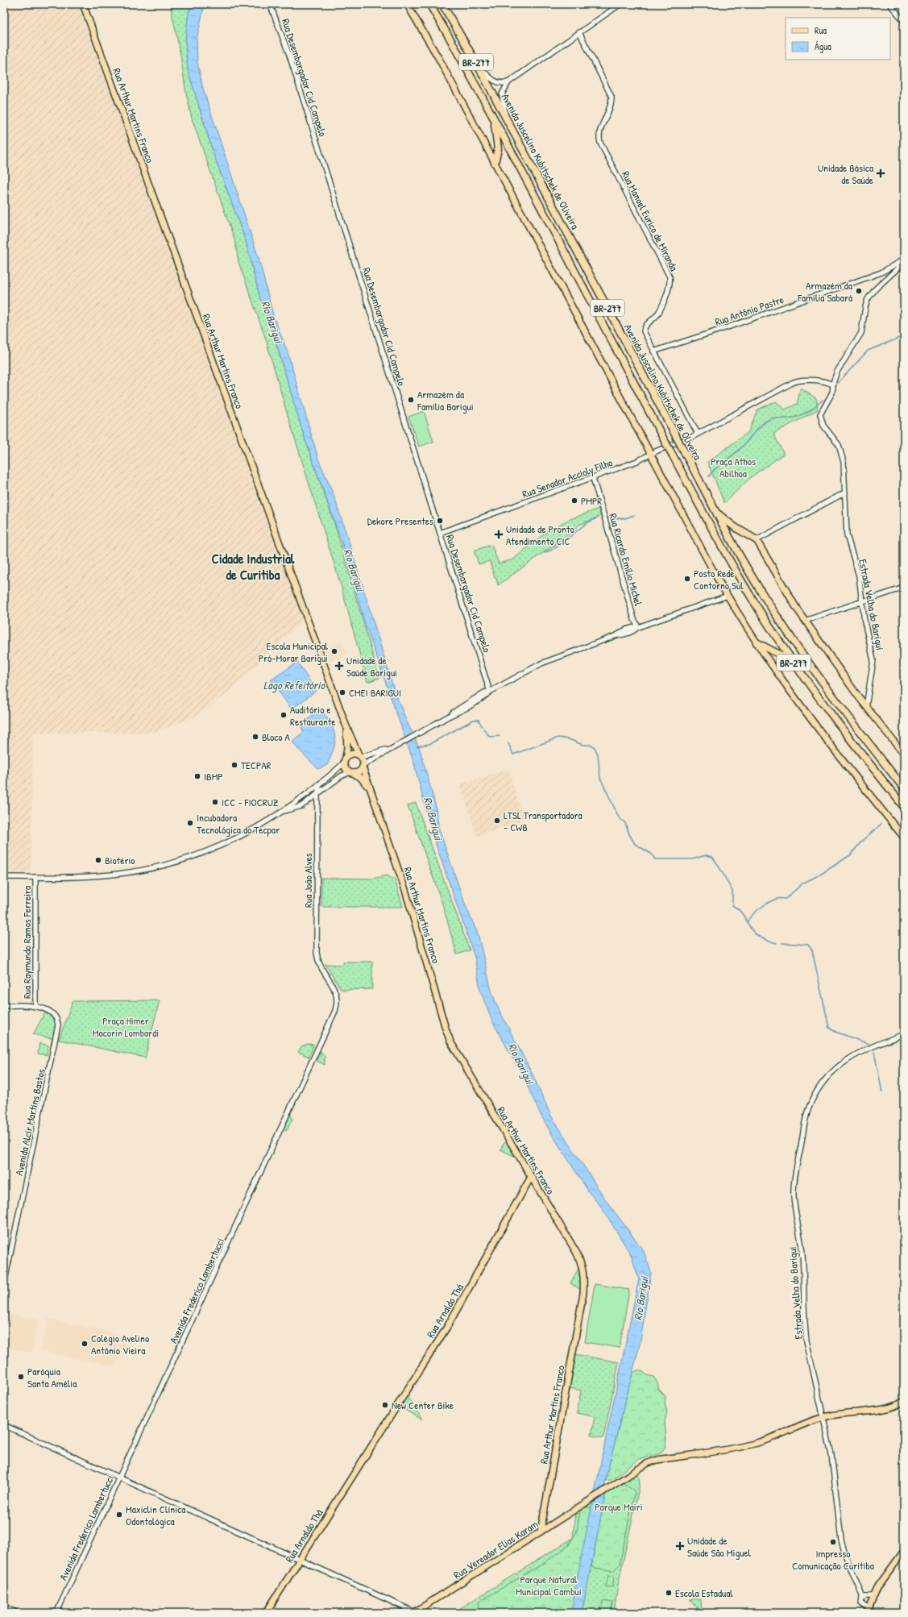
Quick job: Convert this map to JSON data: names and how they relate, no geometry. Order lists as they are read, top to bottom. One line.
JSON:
{"streets":{"highway":["BR-277","Avenida Juscelino Kubitschek de Oliveira"],"main road":["Rua Arthur Martins Franco","Rua Arnaldo Thá","Rua Vereador Elias Karam"],"street":["Rua Desembargador Cid Campelo","Rua Manoel Eurico de Miranda","Rua Antônio Pastre","Rua Senador Accioly Filho","Rua Ricardo Emílio Michel","Estrada Velha do Barigui","Rua João Alves","Rua Raymundo Ramos Ferreira","Avenida Alcir Martins Bastos","Avenida Frederico Lambertucci"]},"crossings":[["BR-277","Avenida Juscelino Kubitschek de Oliveira"],["Rua Desembargador Cid Campelo","Rua Senador Accioly Filho"],["Rua Arthur Martins Franco","Rua Arnaldo Thá"],["Rua Arthur Martins Franco","Rua Vereador Elias Karam"],["Rua Manoel Eurico de Miranda","Rua Antônio Pastre"],["Rua Antônio Pastre","Estrada Velha do Barigui"],["Rua Senador Accioly Filho","Rua Ricardo Emílio Michel"],["Rua Senador Accioly Filho","Estrada Velha do Barigui"],["Estrada Velha do Barigui","Rua Vereador Elias Karam"],["Rua João Alves","Avenida Frederico Lambertucci"],["Rua Raymundo Ramos Ferreira","Avenida Alcir Martins Bastos"]],"districts":["Cidade Industrial de Curitiba"],"water":["Rio Barigui","Lago Refeitório"],"parks":["Praça Athos Abilhoa","Praça Himer Macorin Lombardi","Parque Mairi","Parque Natural Municipal Cambuí"],"places":{"health":["Unidade Básica de Saúde","Unidade de Pronto Atendimento CIC","Unidade de Saúde Barigui","Unidade de Saúde São Miguel"],"other":["Armazém da Família Sabará","Armazém da Família Barigui","PMPR","Dekore Presentes","Posto Rede Contorno Sul","Escola Municipal Pró-Morar Barigui","CMEI BARIGUI","Auditório e Restaurante","Bloco A","TECPAR","IBMP","ICC - FIOCRUZ","LTSL Transportadora - CWB","Incubadora Tecnológica do Tecpar","Biotério","Colégio Avelino Antônio Vieira","Paróquia Santa Amélia","New Center Bike","Maxiclin Clínica Odontológica","Impresso Comunicação Curitiba","Escola Estadual"]},"legend":["Rua","Água"]}
